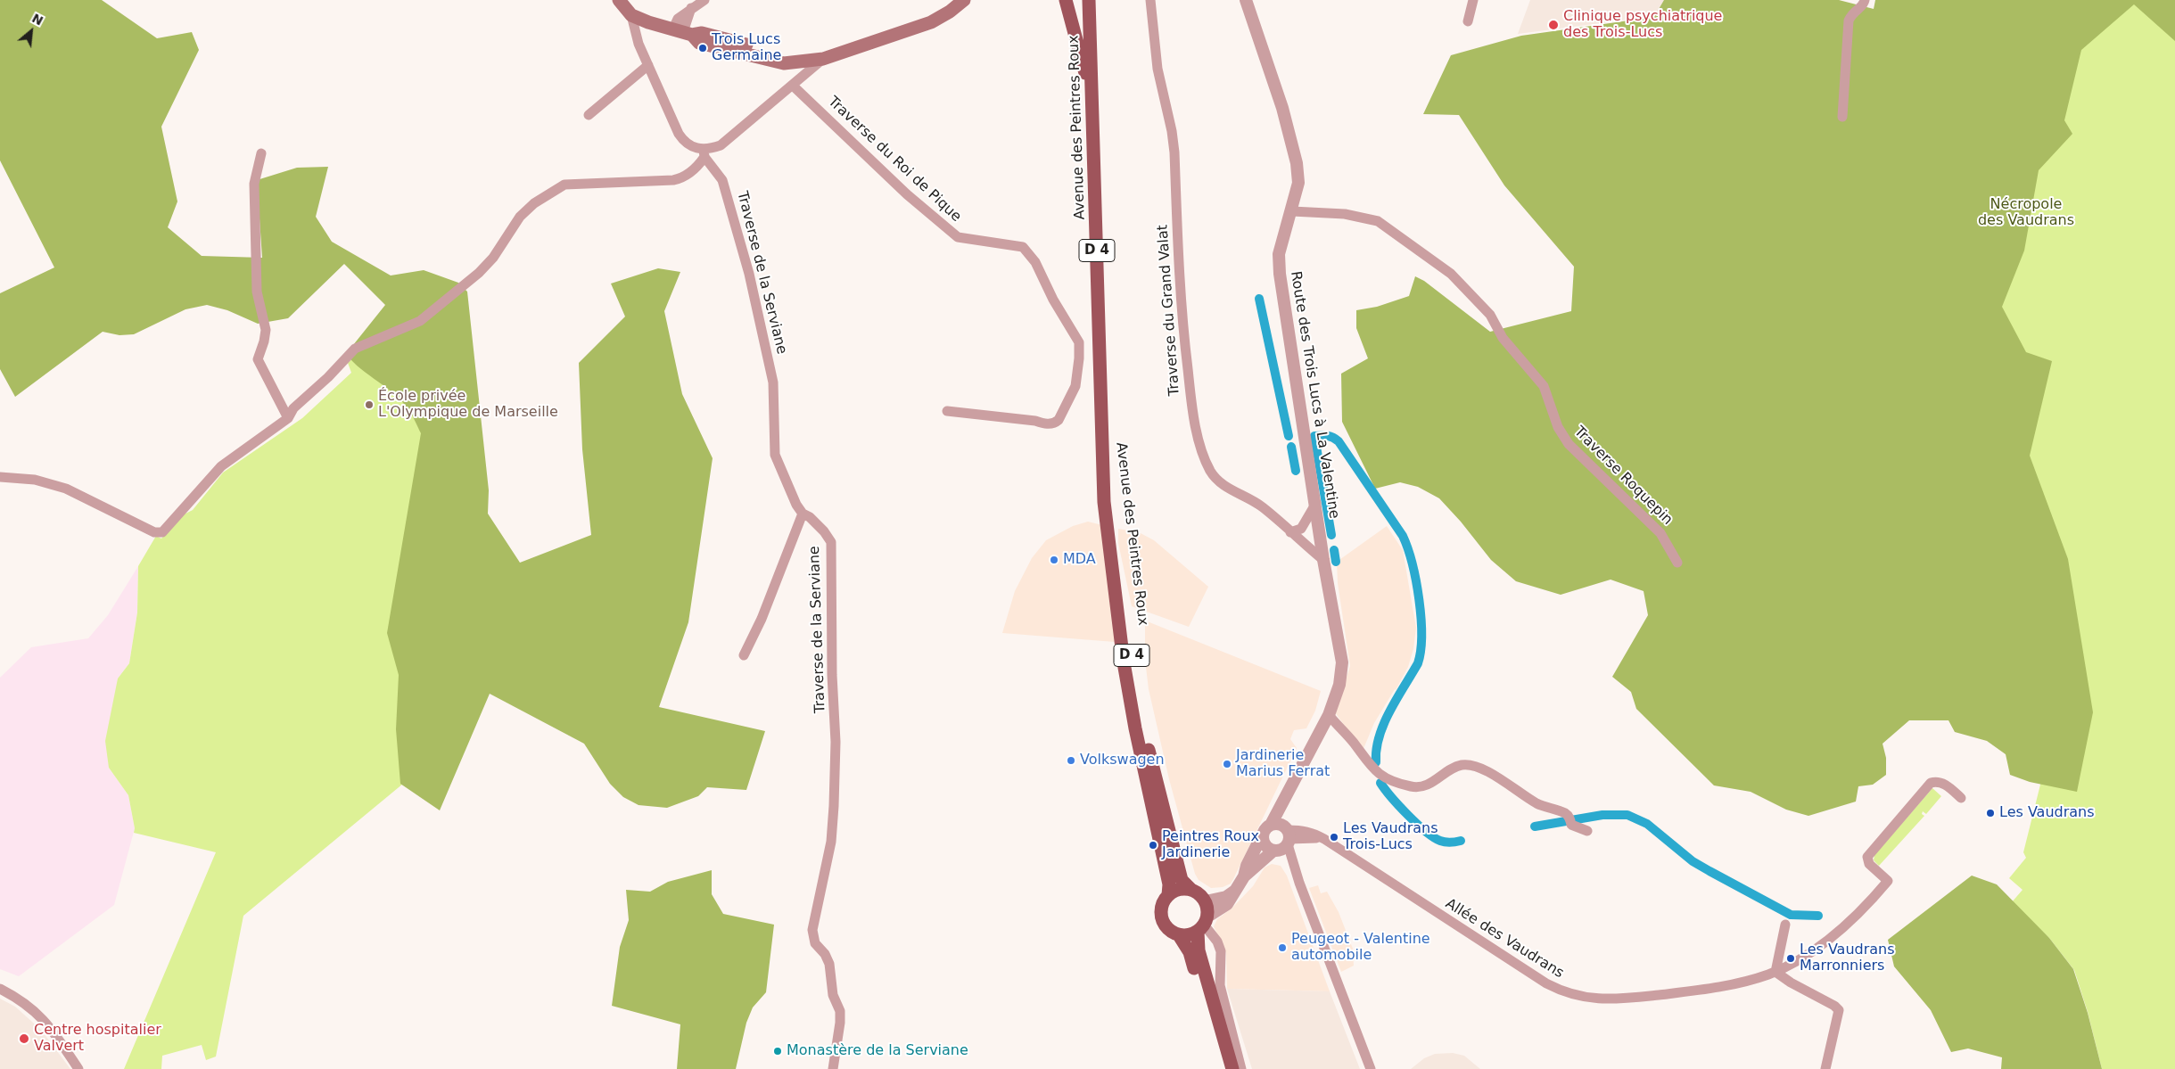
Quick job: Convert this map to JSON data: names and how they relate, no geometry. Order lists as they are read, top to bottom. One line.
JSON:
{"streets":{"main road":["Avenue des Peintres Roux","D 4"],"street":["Traverse du Roi de Pique","Traverse de la Serviane","Traverse du Grand Valat","Route des Trois Lucs à La Valentine","Traverse Roquepin","Allée des Vaudrans"]},"crossings":[["Traverse du Grand Valat","Route des Trois Lucs à La Valentine"],["Route des Trois Lucs à La Valentine","Traverse Roquepin"],["Route des Trois Lucs à La Valentine","Allée des Vaudrans"]],"parks":["Nécropole des Vaudrans"],"places":["Clinique psychiatrique des Trois-Lucs","Trois Lucs Germaine","École privée L'Olympique de Marseille","MDA","Volkswagen","Jardinerie Marius Ferrat","Les Vaudrans","Les Vaudrans Trois-Lucs","Peintres Roux Jardinerie","Peugeot - Valentine automobile","Les Vaudrans Marronniers","Centre hospitalier Valvert","Monastère de la Serviane"],"north":"top right"}
